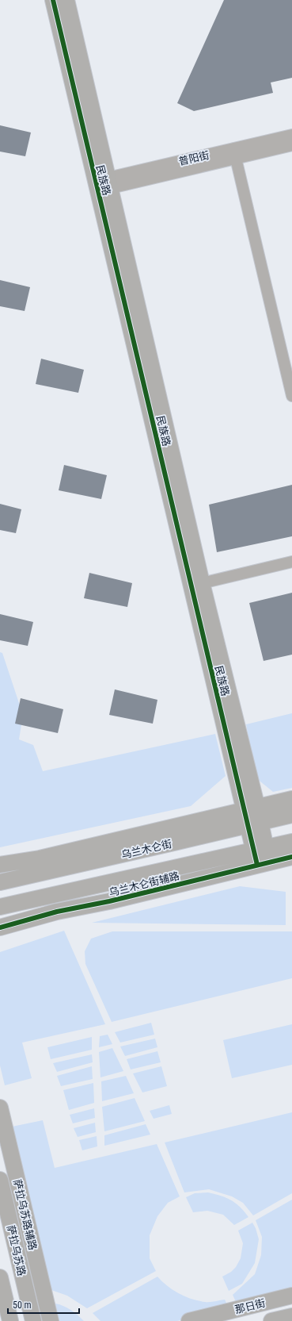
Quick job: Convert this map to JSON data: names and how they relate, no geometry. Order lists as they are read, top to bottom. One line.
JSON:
{"streets":{"street":["普阳街","民族路","乌兰木仑街","乌兰木仑街辅路","萨拉乌苏路辅路","萨拉乌苏路","那日街"]},"crossings":[["普阳街","民族路"],["民族路","乌兰木仑街"],["民族路","乌兰木仑街辅路"]],"scale_bar":"50 m"}
